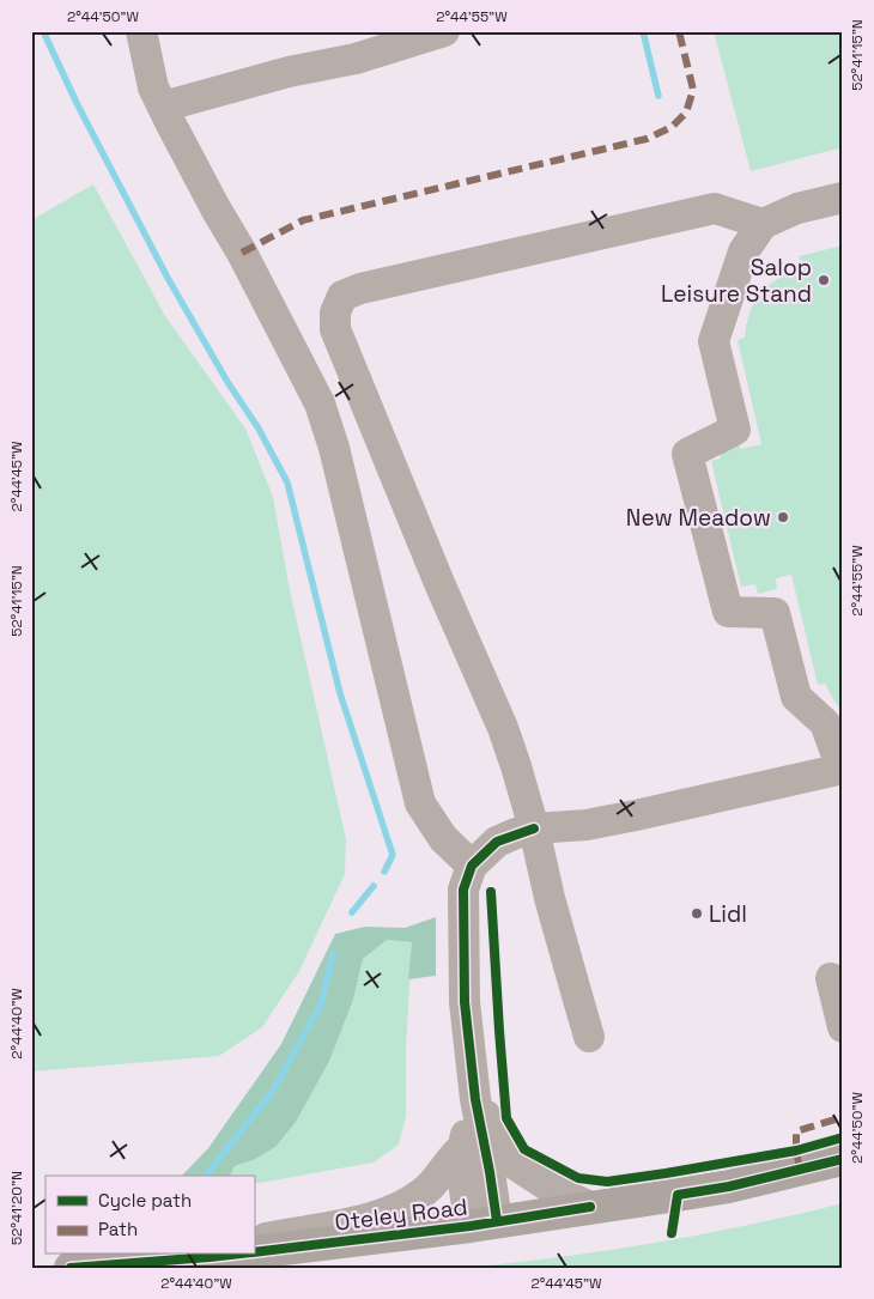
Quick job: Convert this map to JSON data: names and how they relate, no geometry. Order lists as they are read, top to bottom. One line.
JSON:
{"streets":{"main road":["Oteley Road"]},"places":["Salop Leisure Stand","New Meadow","Lidl"],"legend":["Cycle path","Path"],"coordinates":["2°44'50\"W","2°44'55\"W","52°41'15\"N","2°44'45\"W","2°44'40\"W","52°41'20\"N"]}
